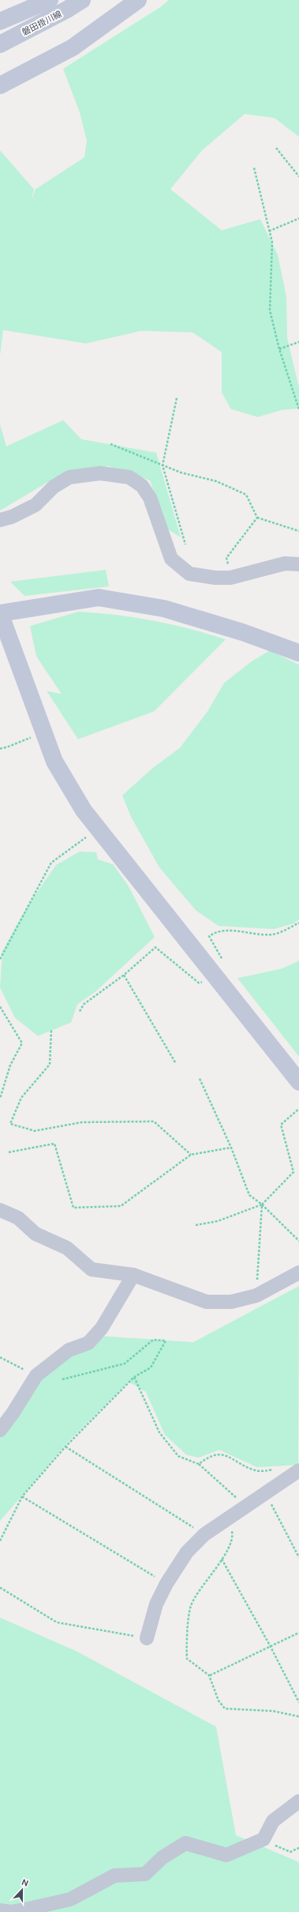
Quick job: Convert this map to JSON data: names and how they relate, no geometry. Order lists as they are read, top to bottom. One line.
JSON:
{"streets":{"street":["磐田掛川線"]},"north":"top"}
